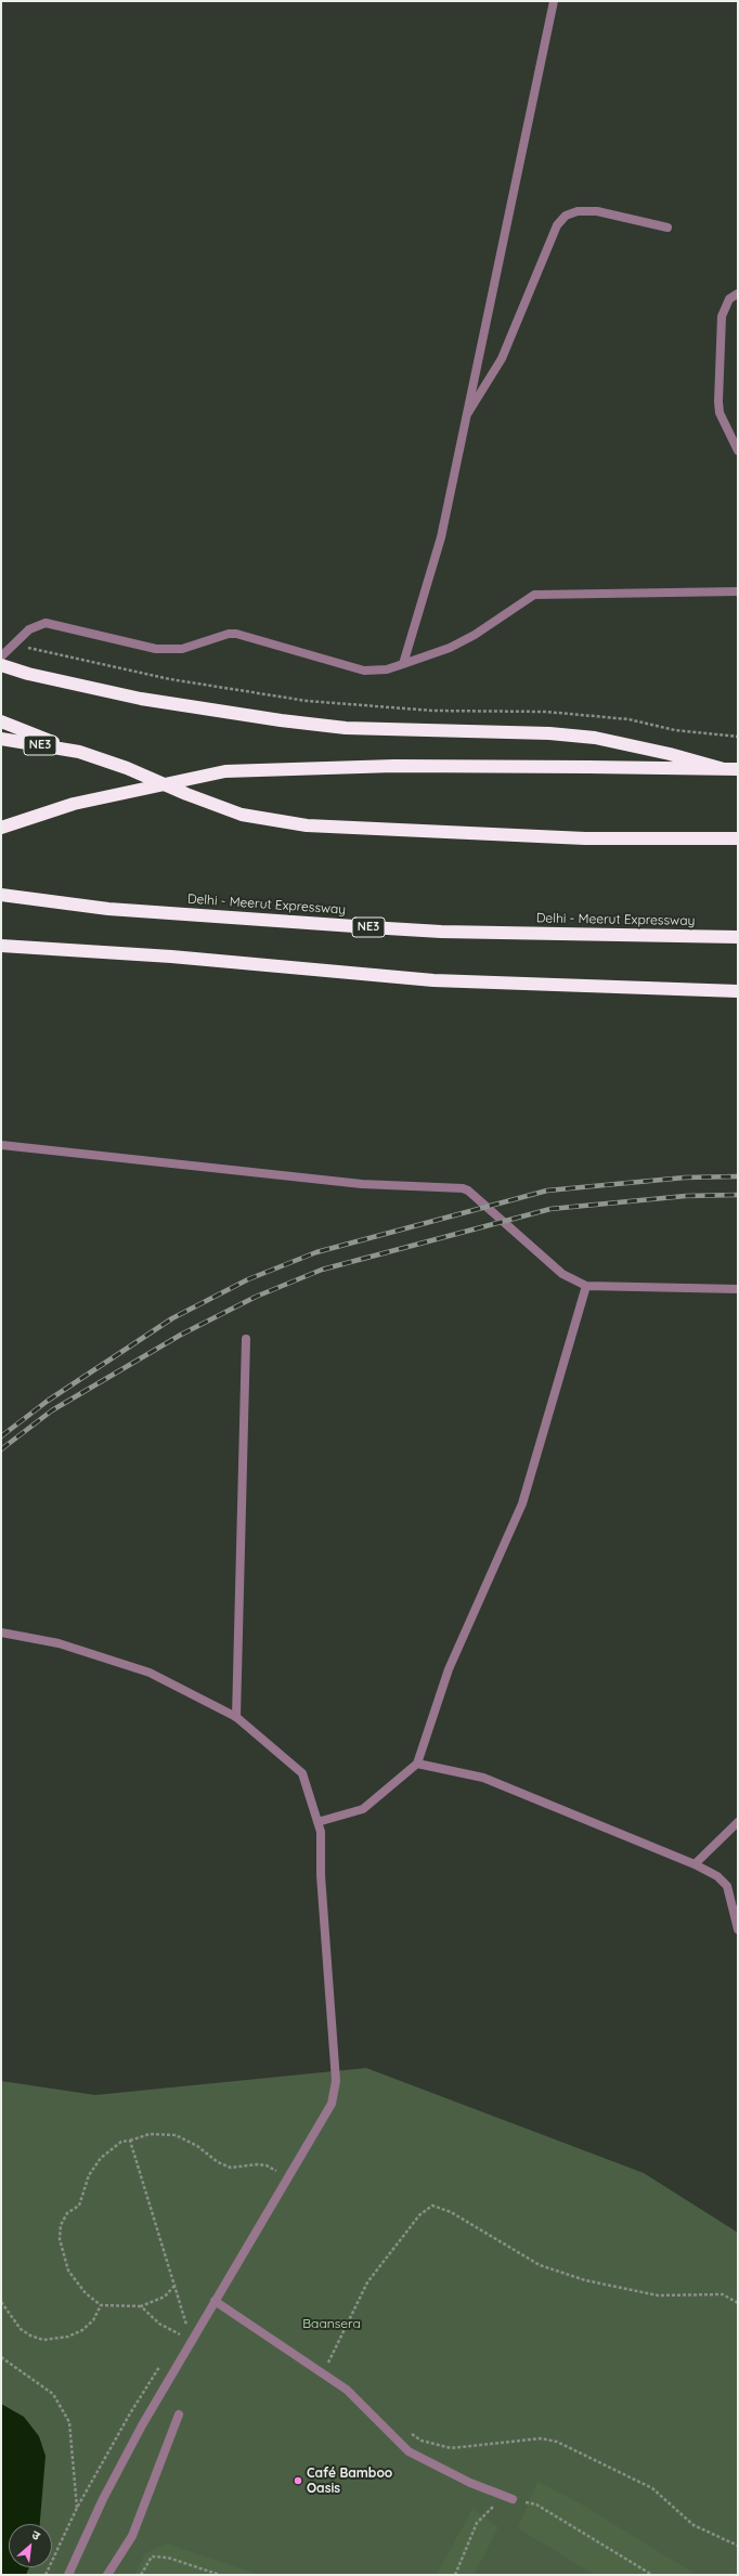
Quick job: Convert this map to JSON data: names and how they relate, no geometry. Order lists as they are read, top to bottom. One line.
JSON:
{"streets":{"highway":["NE3","Delhi - Meerut Expressway"]},"parks":["Baansera"],"places":["Café Bamboo Oasis"],"north":"top right"}
